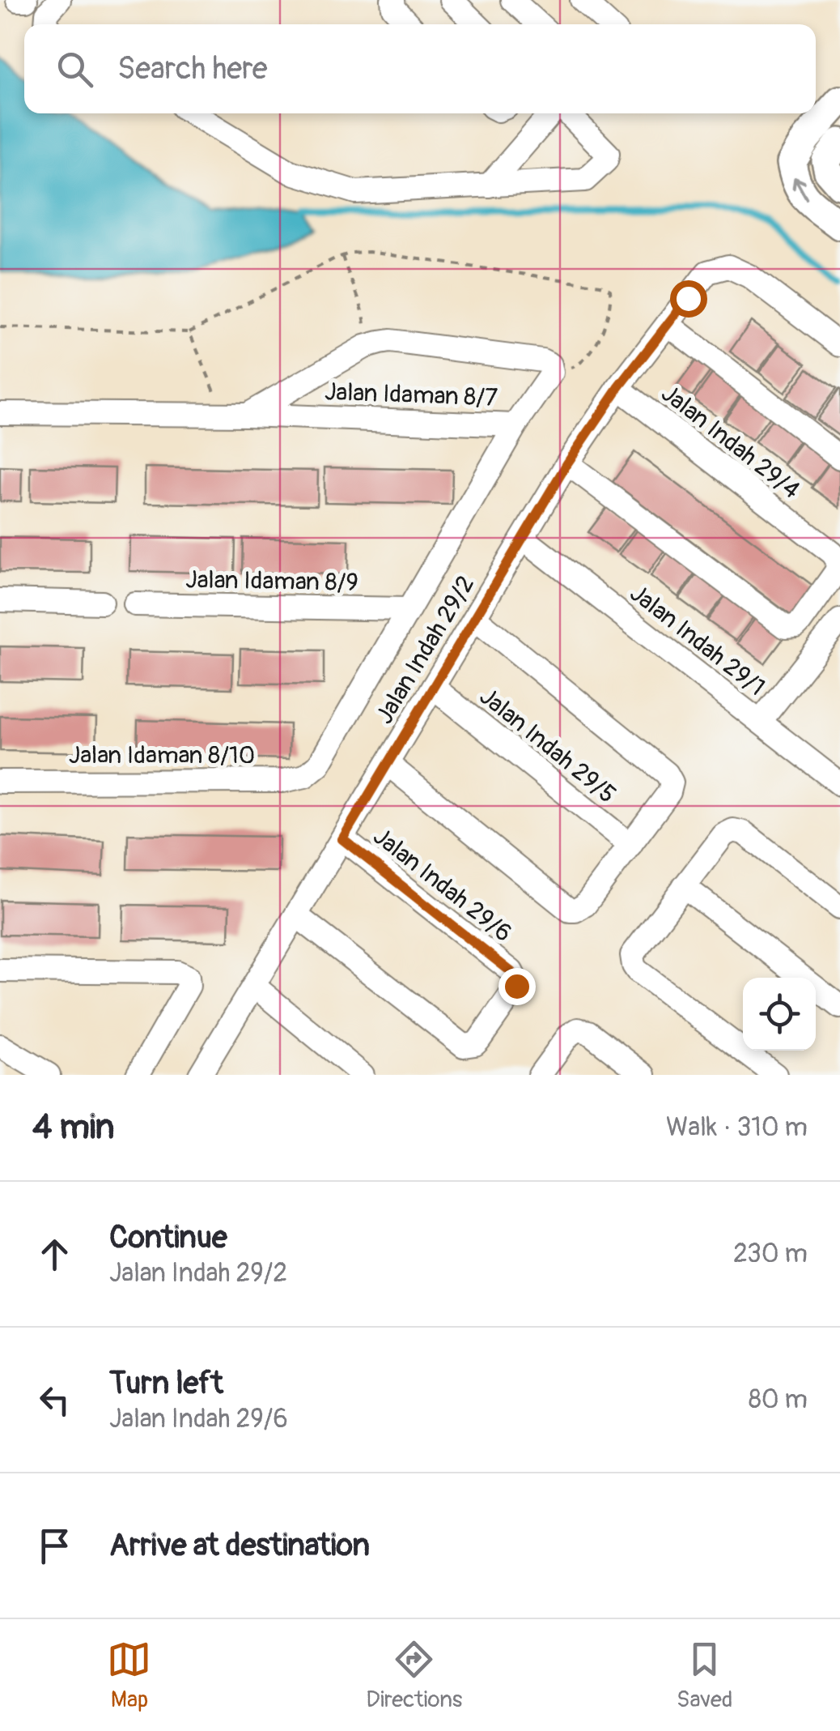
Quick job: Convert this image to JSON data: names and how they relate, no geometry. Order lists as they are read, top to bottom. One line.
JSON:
{"streets":{"street":["Jalan Idaman 8/7","Jalan Indah 29/4","Jalan Idaman 8/9","Jalan Indah 29/1","Jalan Indah 29/2","Jalan Indah 29/5","Jalan Idaman 8/10","Jalan Indah 29/6"]},"crossings":[["Jalan Indah 29/4","Jalan Indah 29/2"],["Jalan Idaman 8/9","Jalan Idaman 8/10"],["Jalan Indah 29/1","Jalan Indah 29/2"],["Jalan Indah 29/2","Jalan Indah 29/5"],["Jalan Indah 29/2","Jalan Indah 29/6"]],"page":{"search":"Search here","heading":["4 min","Walk · 310 m"],"list":[["Continue","Jalan Indah 29/2","230 m"],["Turn left","Jalan Indah 29/6","80 m"],"Arrive at destination"],"nav":["Map","Directions","Saved"]}}
